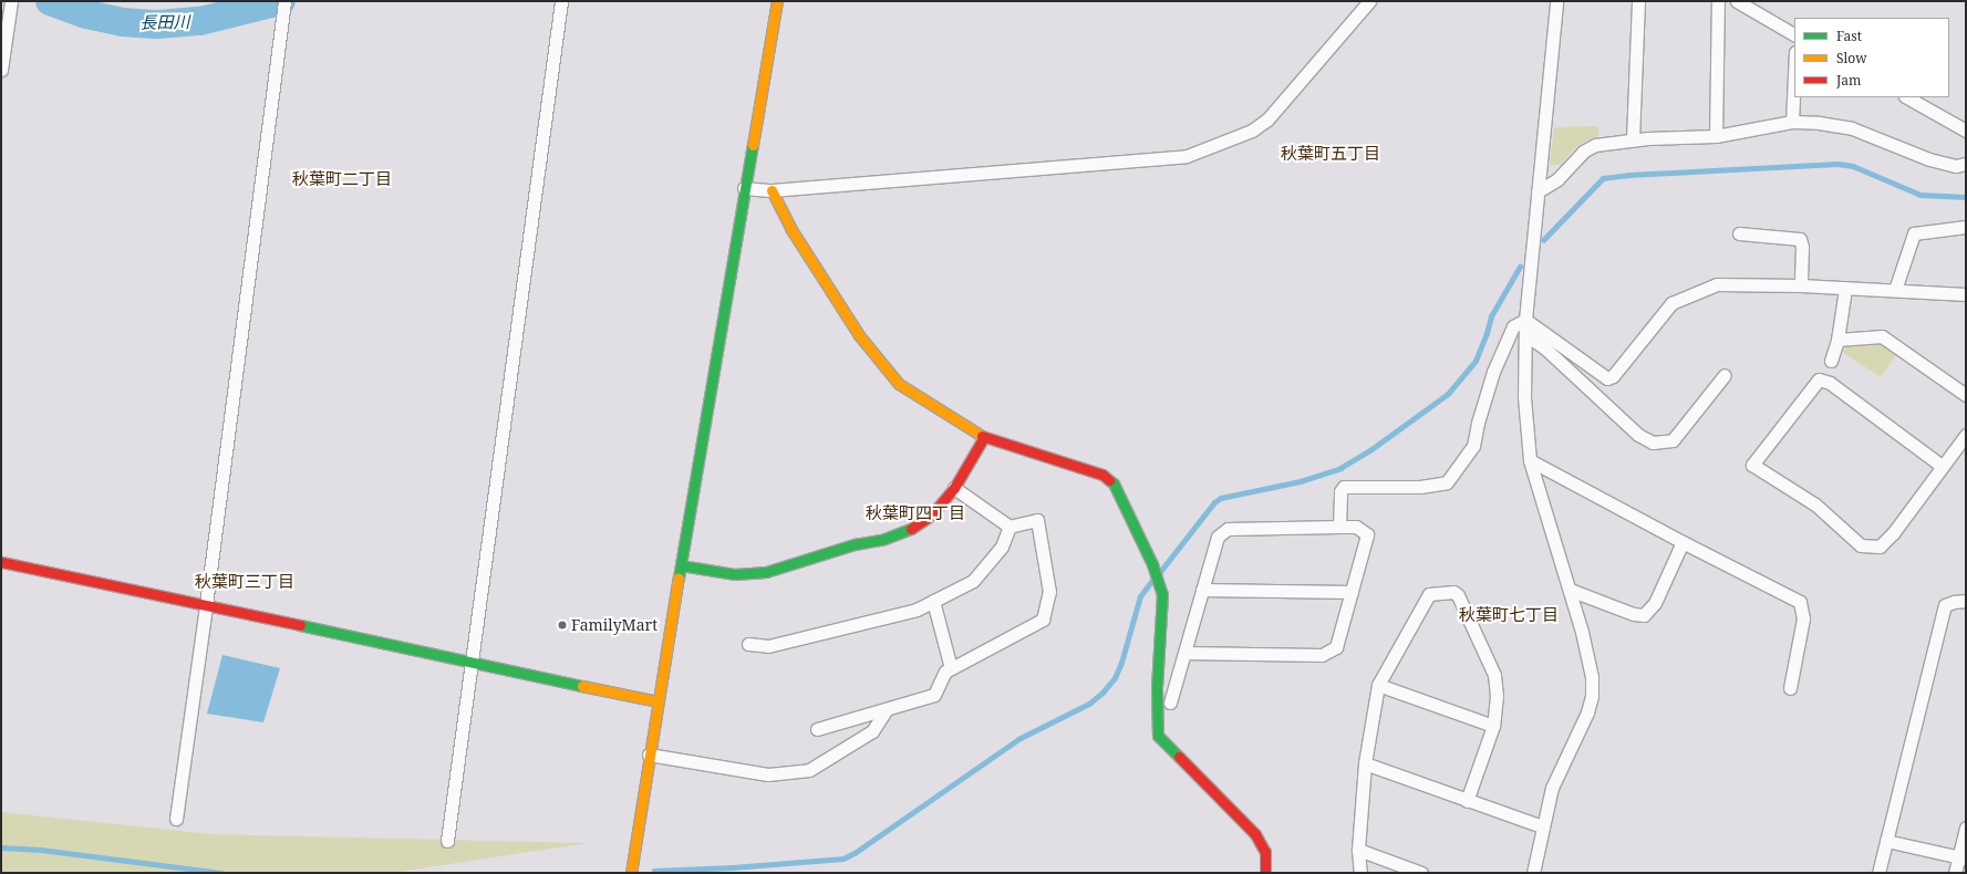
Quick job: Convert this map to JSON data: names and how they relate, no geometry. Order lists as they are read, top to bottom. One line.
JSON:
{"districts":["秋葉町五丁目","秋葉町二丁目","秋葉町四丁目","秋葉町三丁目","秋葉町七丁目"],"water":["長田川"],"places":["FamilyMart"],"legend":["Fast","Slow","Jam"]}
